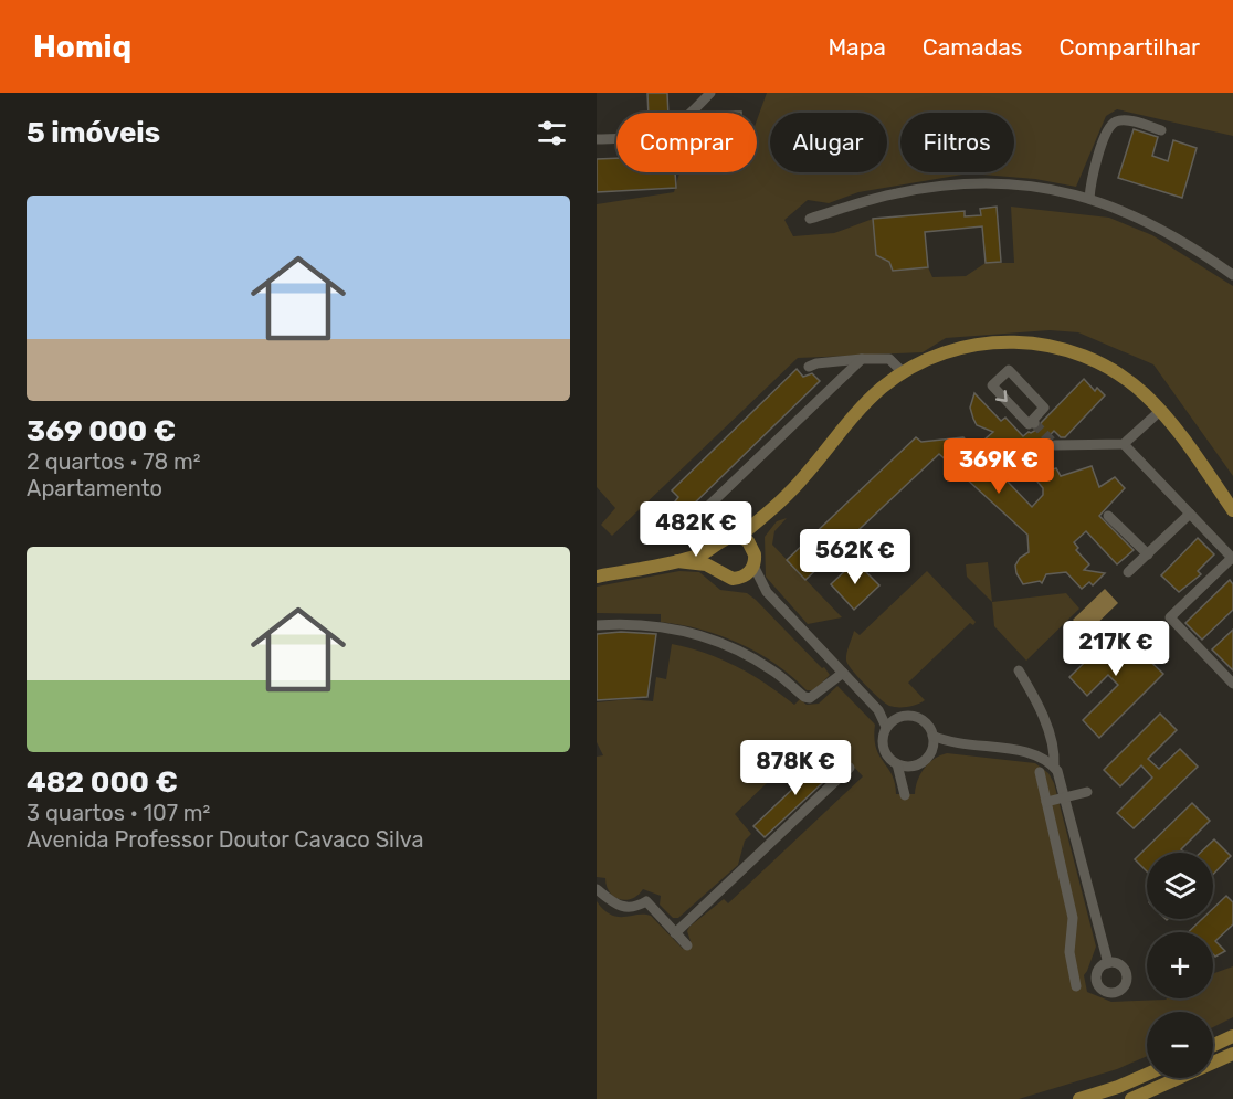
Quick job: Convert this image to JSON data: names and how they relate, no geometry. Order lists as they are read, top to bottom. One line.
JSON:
{"page":{"header":"Homiq","nav":["Mapa","Camadas","Compartilhar"],"heading":"5 imóveis","chip":["Comprar","Alugar","Filtros"],"list":[{"name":"369 000 €","note":"2 quartos · 78 m² · Apartamento"},{"name":"482 000 €","note":"3 quartos · 107 m² · Avenida Professor Doutor Cavaco Silva"}],"price":["369K €","482K €","562K €","217K €","878K €"],"map_buttons":["+","−"]}}
